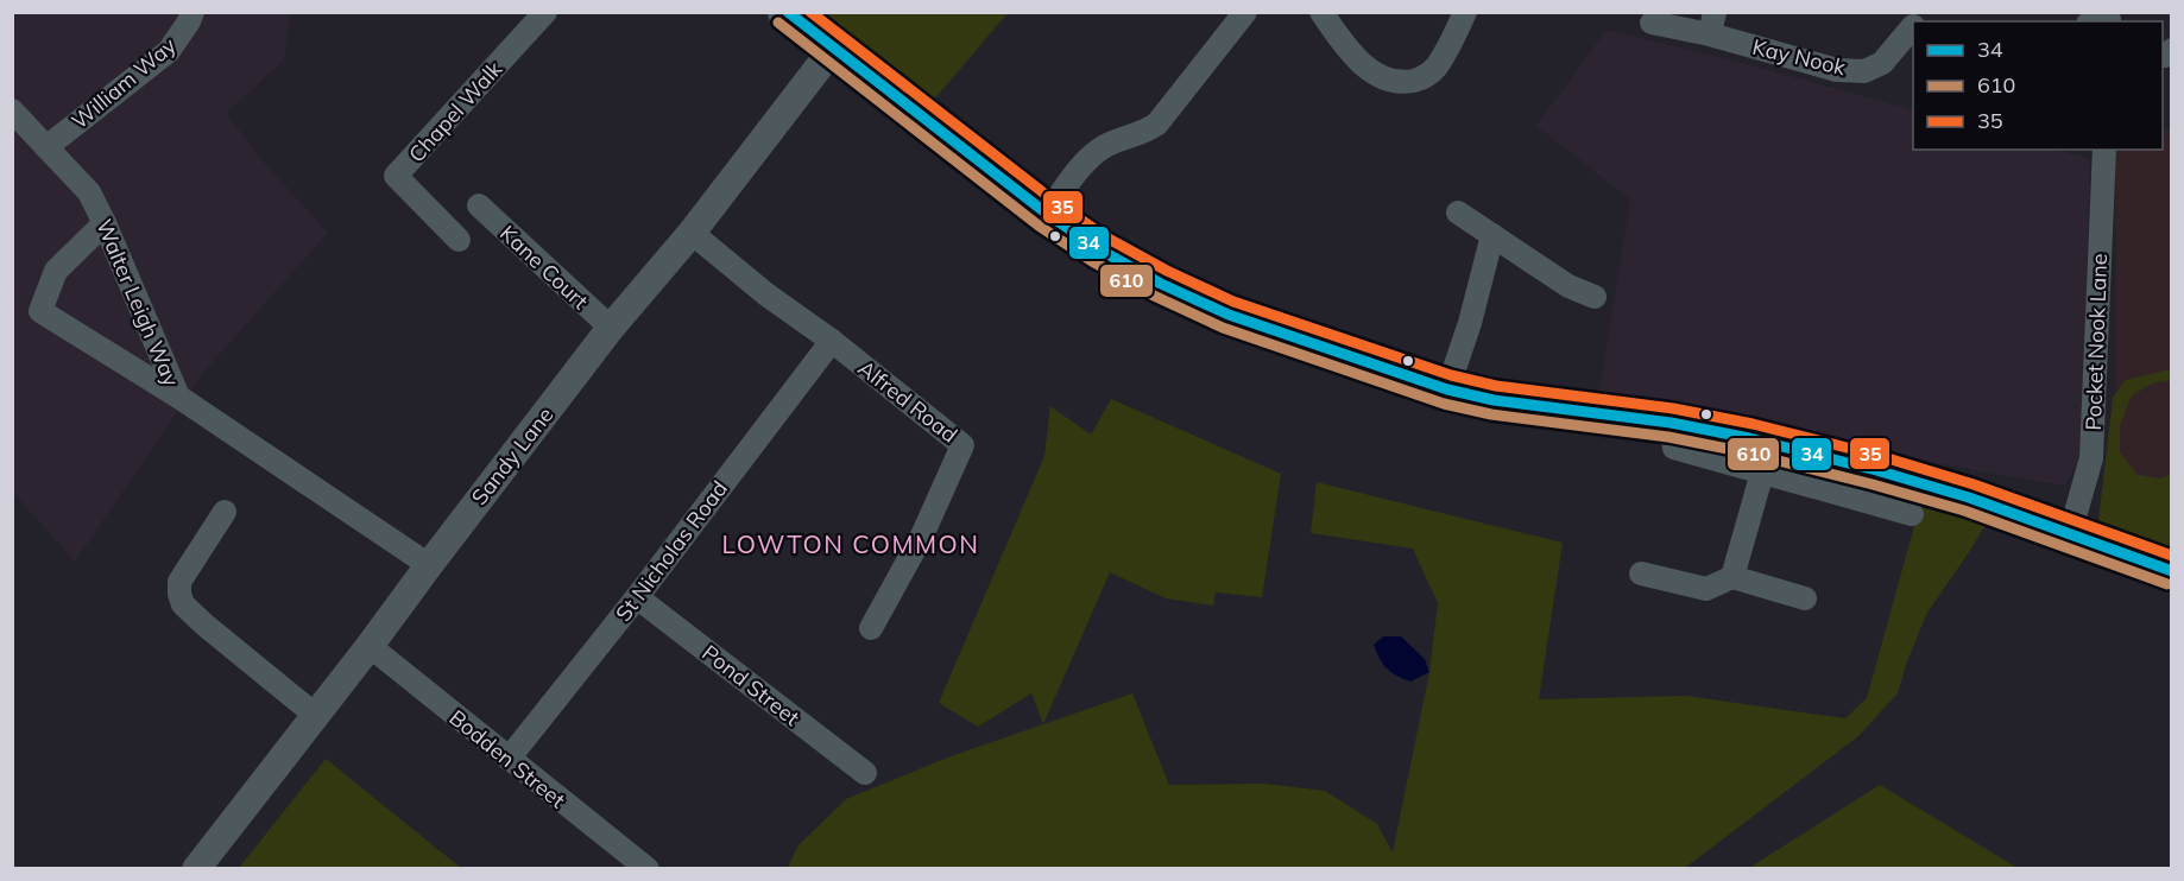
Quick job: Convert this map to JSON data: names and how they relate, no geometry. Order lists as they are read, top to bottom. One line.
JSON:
{"streets":{"street":["Kay Nook","William Way","Chapel Walk","Kane Court","Walter Leigh Way","Pocket Nook Lane","Alfred Road","Sandy Lane","St Nicholas Road","Pond Street","Bodden Street"]},"crossings":[["William Way","Walter Leigh Way"],["Kane Court","Sandy Lane"],["Walter Leigh Way","Sandy Lane"],["Alfred Road","Sandy Lane"],["Alfred Road","St Nicholas Road"],["Sandy Lane","Bodden Street"],["St Nicholas Road","Pond Street"],["St Nicholas Road","Bodden Street"]],"districts":["LOWTON COMMON"],"lines":["transit line 34","transit line 35","transit line 610"],"legend":["34","610","35"]}
